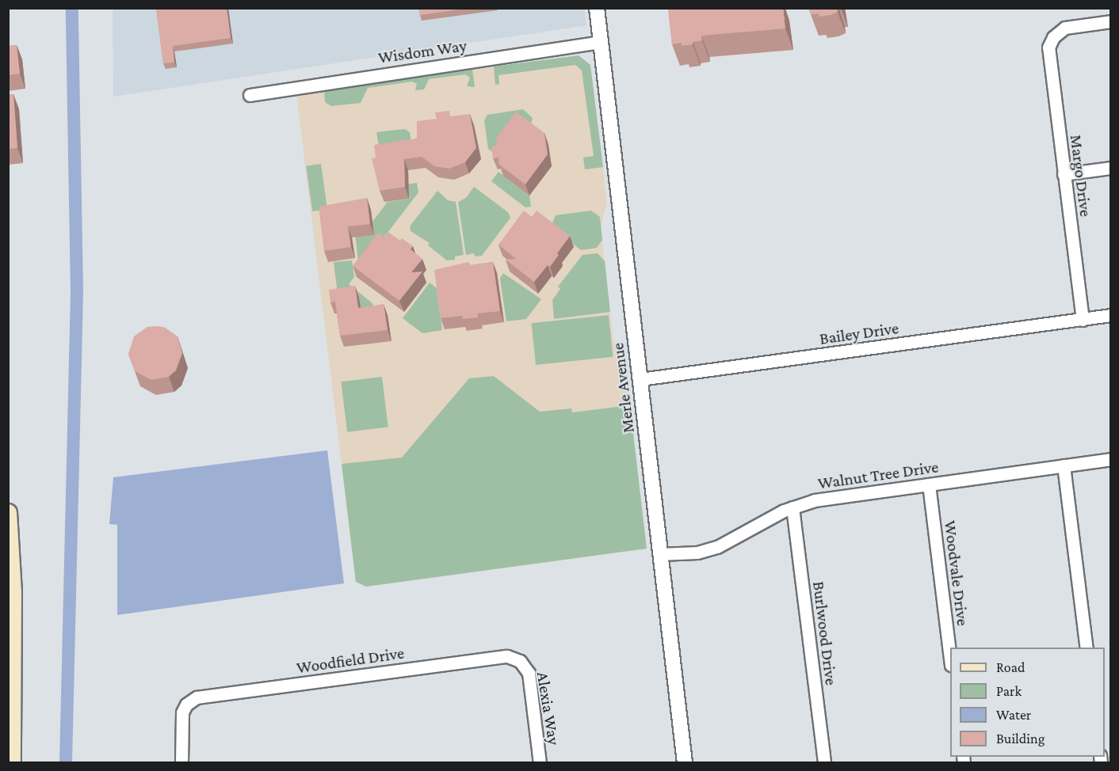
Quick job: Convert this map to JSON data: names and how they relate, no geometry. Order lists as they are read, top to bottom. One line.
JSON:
{"streets":{"street":["Wisdom Way","Margo Drive","Bailey Drive","Merle Avenue","Walnut Tree Drive","Woodvale Drive","Burlwood Drive","Woodfield Drive","Alexia Way"]},"crossings":[["Wisdom Way","Merle Avenue"],["Margo Drive","Bailey Drive"],["Bailey Drive","Merle Avenue"],["Merle Avenue","Walnut Tree Drive"],["Walnut Tree Drive","Woodvale Drive"],["Walnut Tree Drive","Burlwood Drive"],["Woodfield Drive","Alexia Way"]],"legend":["Road","Park","Water","Building"]}
